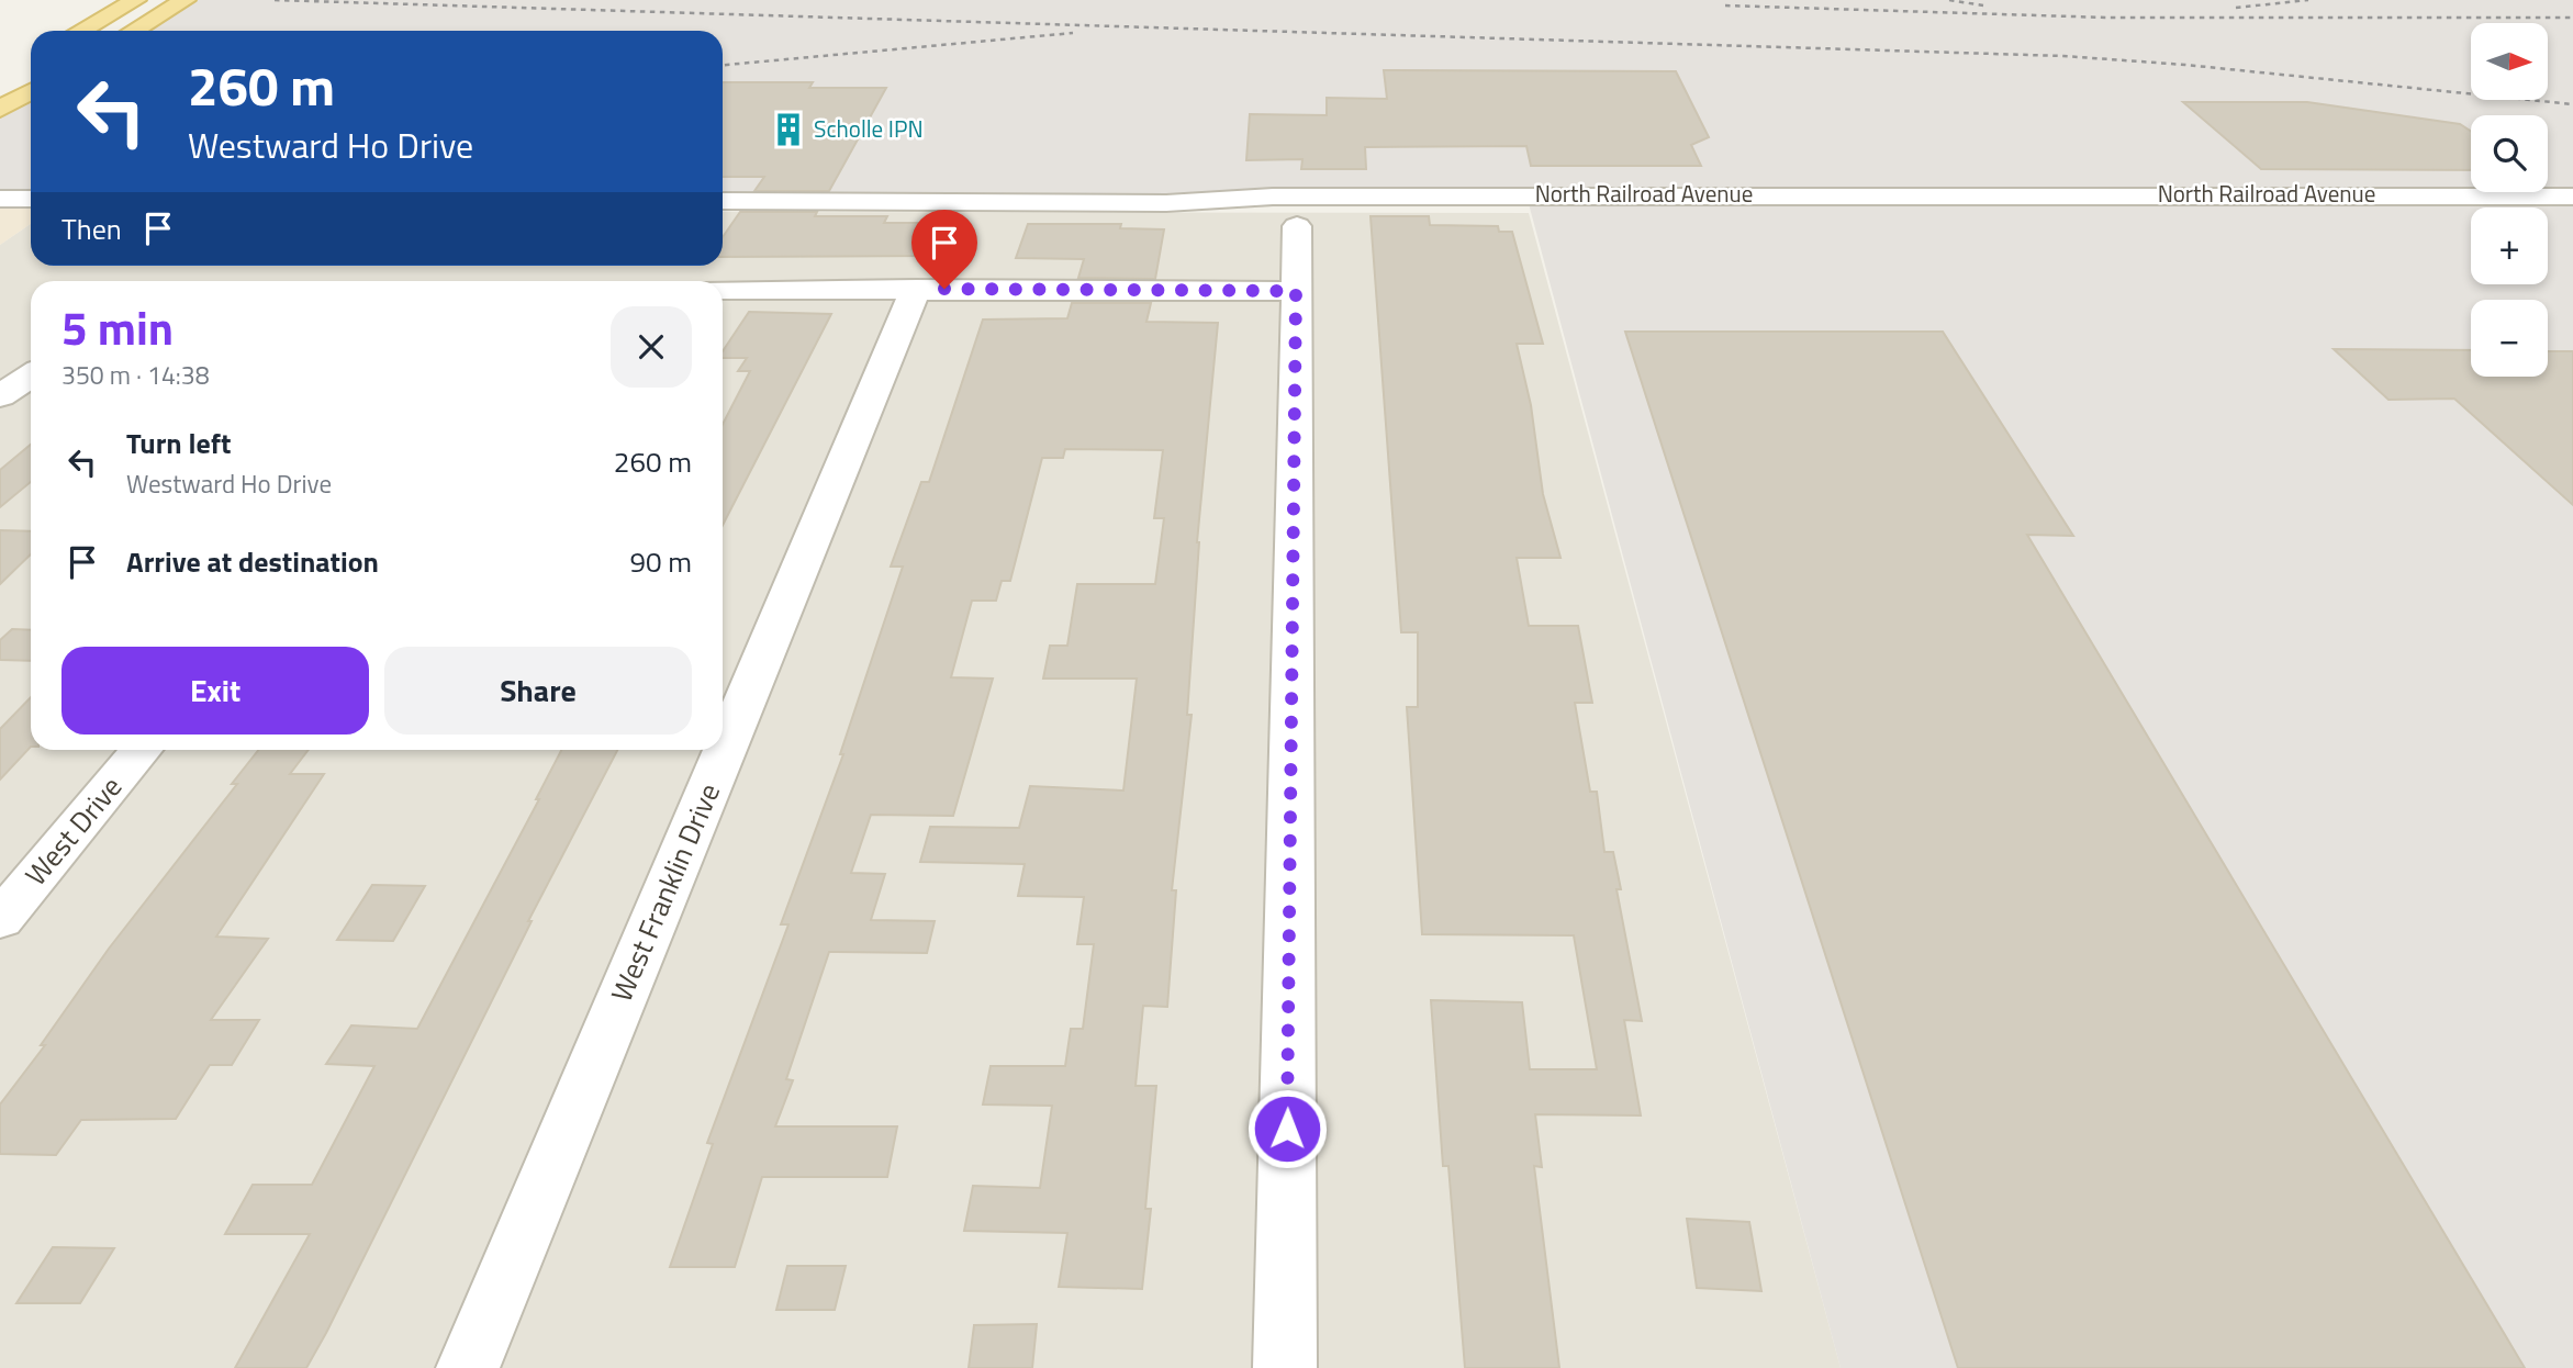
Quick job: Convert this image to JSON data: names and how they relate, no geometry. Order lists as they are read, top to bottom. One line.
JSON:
{"streets":{"street":["North Railroad Avenue","West Drive","West Franklin Drive"]},"places":{"building":["Scholle IPN"]},"north":"right","page":{"map_buttons":["+","−"],"turn":["260 m","Westward Ho Drive"],"then":"Then","heading":["5 min","350 m · 14:38"],"list":[{"name":"Turn left","note":"Westward Ho Drive","value":"260 m"},{"name":"Arrive at destination","value":"90 m"}],"buttons":["Exit","Share"]}}
